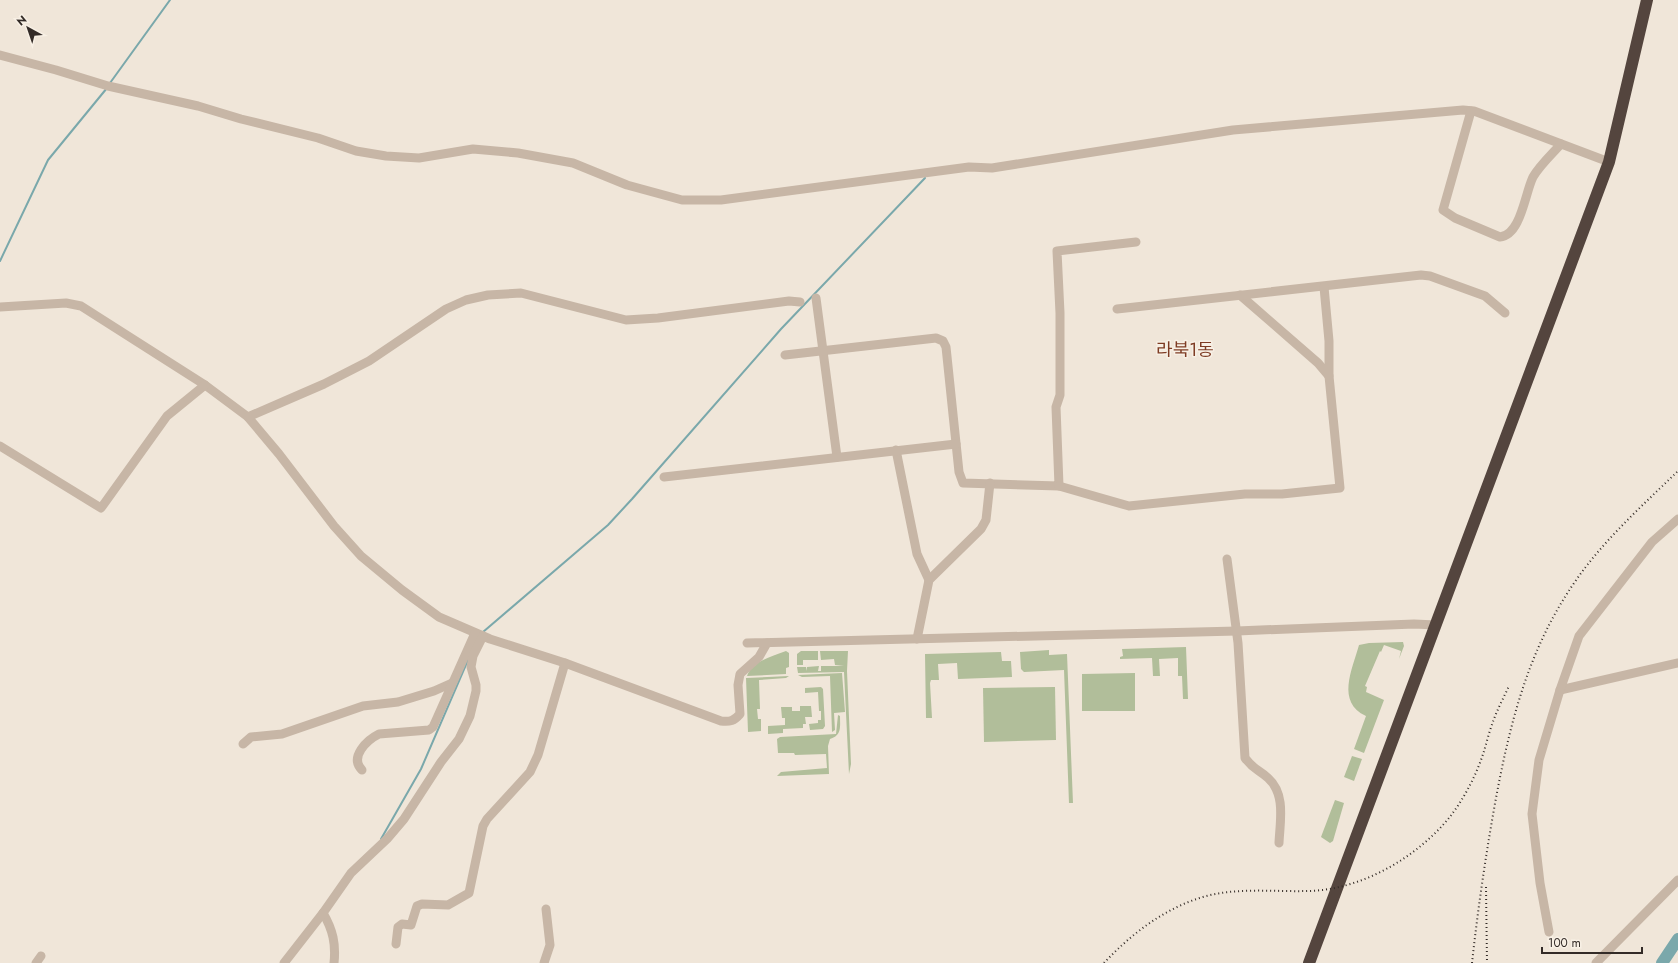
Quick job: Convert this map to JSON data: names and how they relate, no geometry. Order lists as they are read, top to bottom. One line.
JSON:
{"districts":["라북1동"],"scale_bar":"100 m","north":"top left"}
